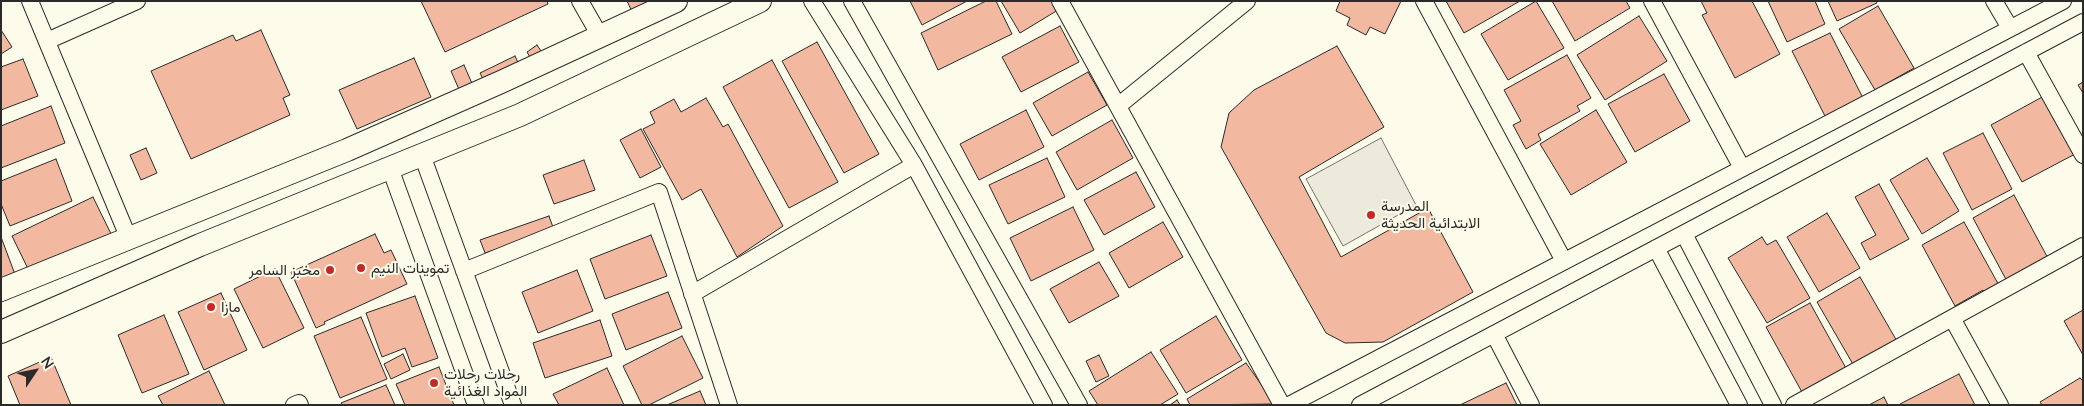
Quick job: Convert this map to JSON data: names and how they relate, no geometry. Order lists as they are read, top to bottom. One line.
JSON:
{"places":["المدرسة الابتدائية الحديثة","تموينات النيم","مخبز السامر","مازا","رحلات رحلات المواد الغذائية"],"north":"top right"}
